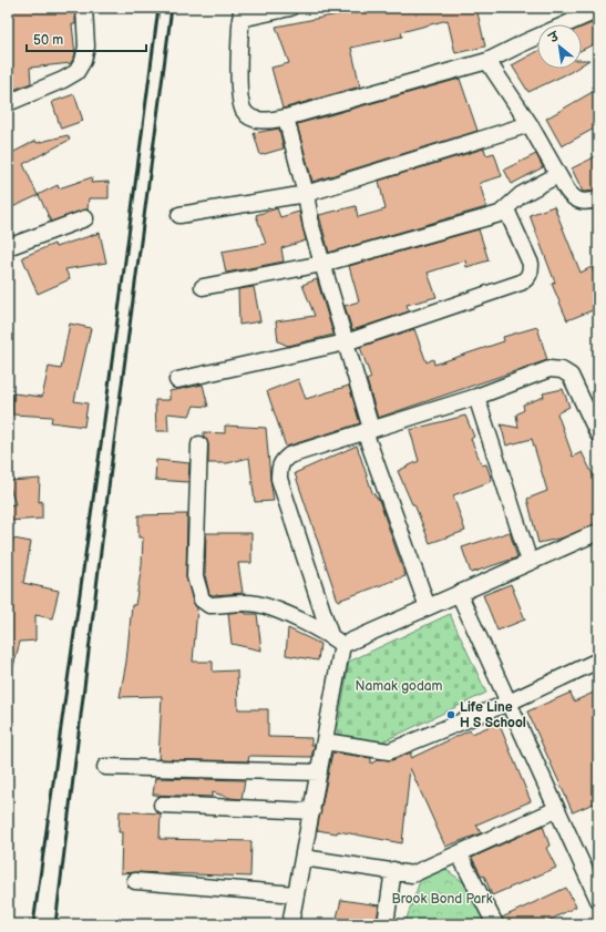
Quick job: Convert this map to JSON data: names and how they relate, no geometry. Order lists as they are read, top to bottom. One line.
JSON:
{"parks":["Namak godam","Brook Bond Park"],"places":["Life Line H S School"],"scale_bar":"50 m","north":"top left"}
